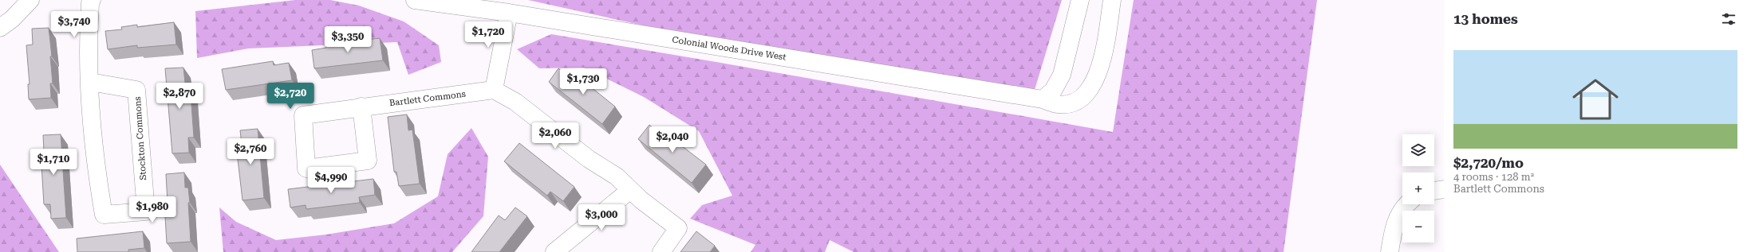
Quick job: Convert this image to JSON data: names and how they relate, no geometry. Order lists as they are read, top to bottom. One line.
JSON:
{"streets":{"street":["Colonial Woods Drive West","Bartlett Commons","Stockton Commons"]},"page":{"heading":"13 homes","price":["$3,740","$1,720","$3,350","$1,730","$2,870","$2,720","$2,060","$2,040","$2,760","$1,710","$4,990","$1,980","$3,000"],"list":[{"name":"$2,720/mo","note":"4 rooms · 128 m² · Bartlett Commons"}],"map_buttons":["+","−"]}}
